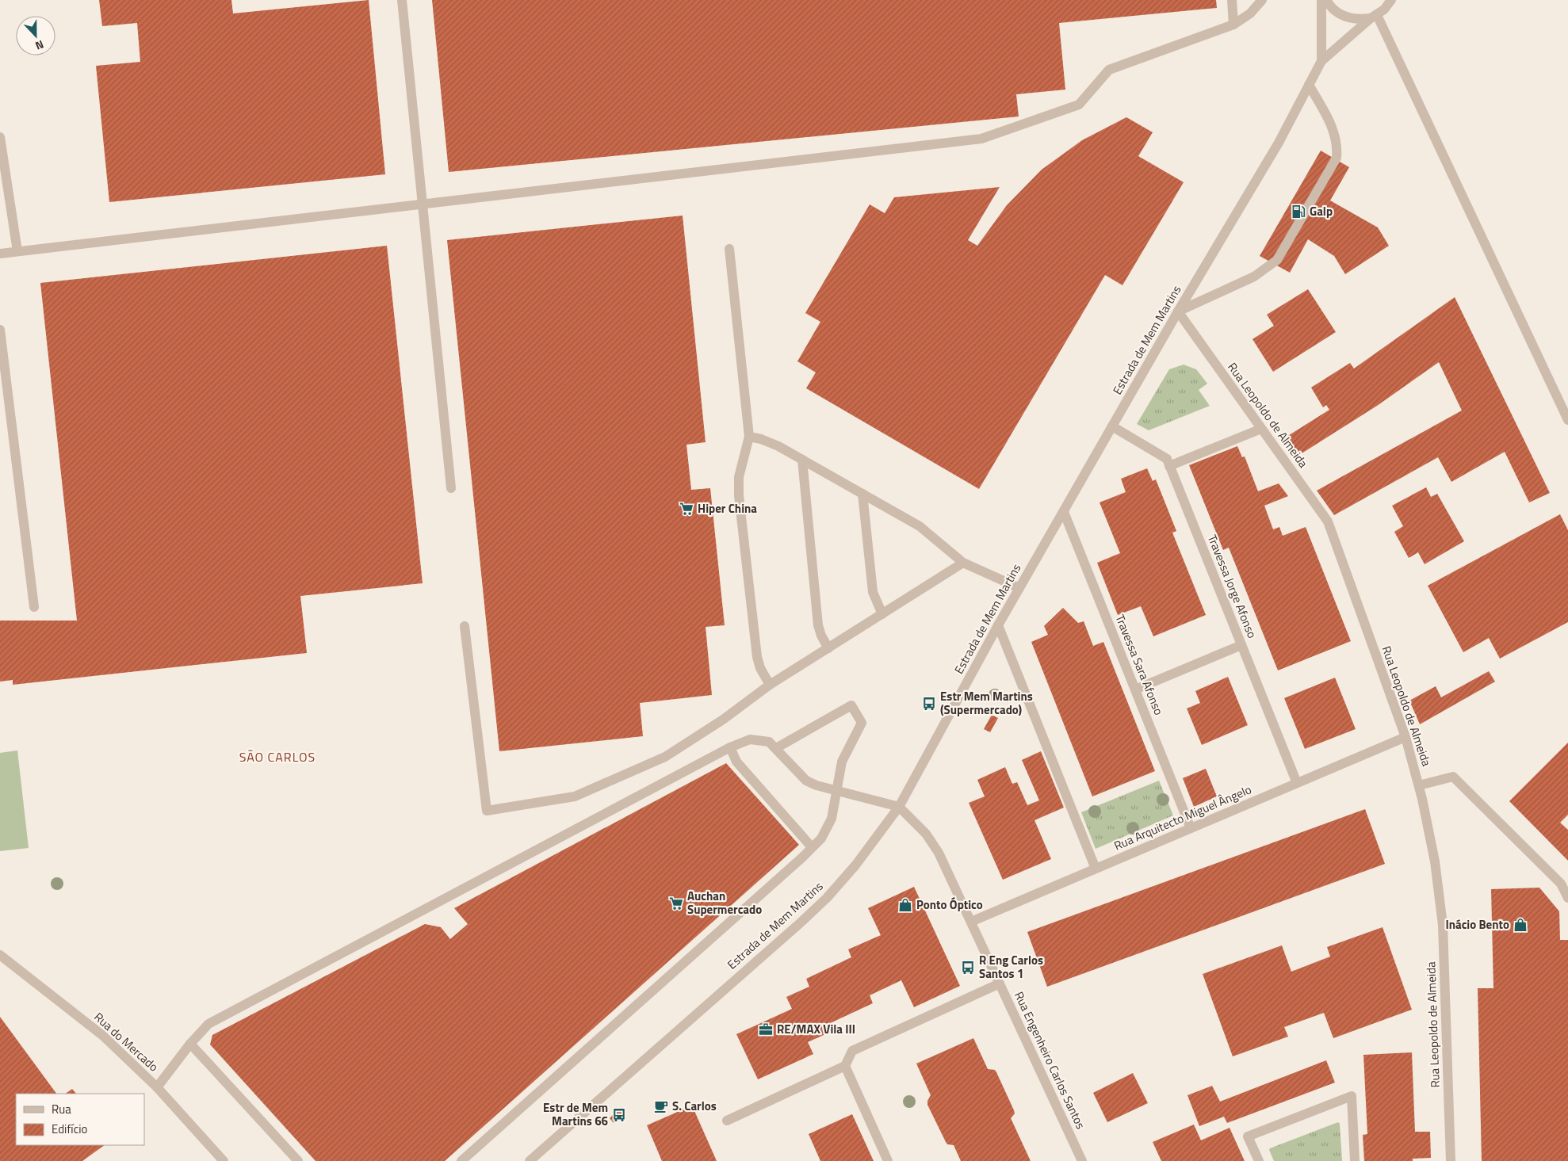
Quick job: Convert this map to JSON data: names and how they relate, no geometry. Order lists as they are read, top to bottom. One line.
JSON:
{"streets":{"street":["Estrada de Mem Martins","Rua Leopoldo de Almeida","Travessa Jorge Afonso","Travessa Sara Afonso","Rua Arquitecto Miguel Ângelo","Rua do Mercado","Rua Engenheiro Carlos Santos"]},"crossings":[["Estrada de Mem Martins","Rua Leopoldo de Almeida"],["Estrada de Mem Martins","Travessa Jorge Afonso"],["Estrada de Mem Martins","Travessa Sara Afonso"],["Estrada de Mem Martins","Rua Engenheiro Carlos Santos"],["Rua Leopoldo de Almeida","Rua Arquitecto Miguel Ângelo"],["Travessa Jorge Afonso","Rua Arquitecto Miguel Ângelo"],["Travessa Sara Afonso","Rua Arquitecto Miguel Ângelo"],["Rua Arquitecto Miguel Ângelo","Rua Engenheiro Carlos Santos"]],"districts":["SÃO CARLOS"],"places":{"fuel station":["Galp"],"supermarket":["Hiper China","Auchan Supermercado"],"bus stop":["Estr Mem Martins (Supermercado)","R Eng Carlos Santos 1","Estr de Mem Martins 66"],"shop":["Ponto Óptico","Inácio Bento"],"office":["RE/MAX Vila III"],"cafe":["S. Carlos"]},"legend":["Rua","Edifício"],"north":"bottom"}
